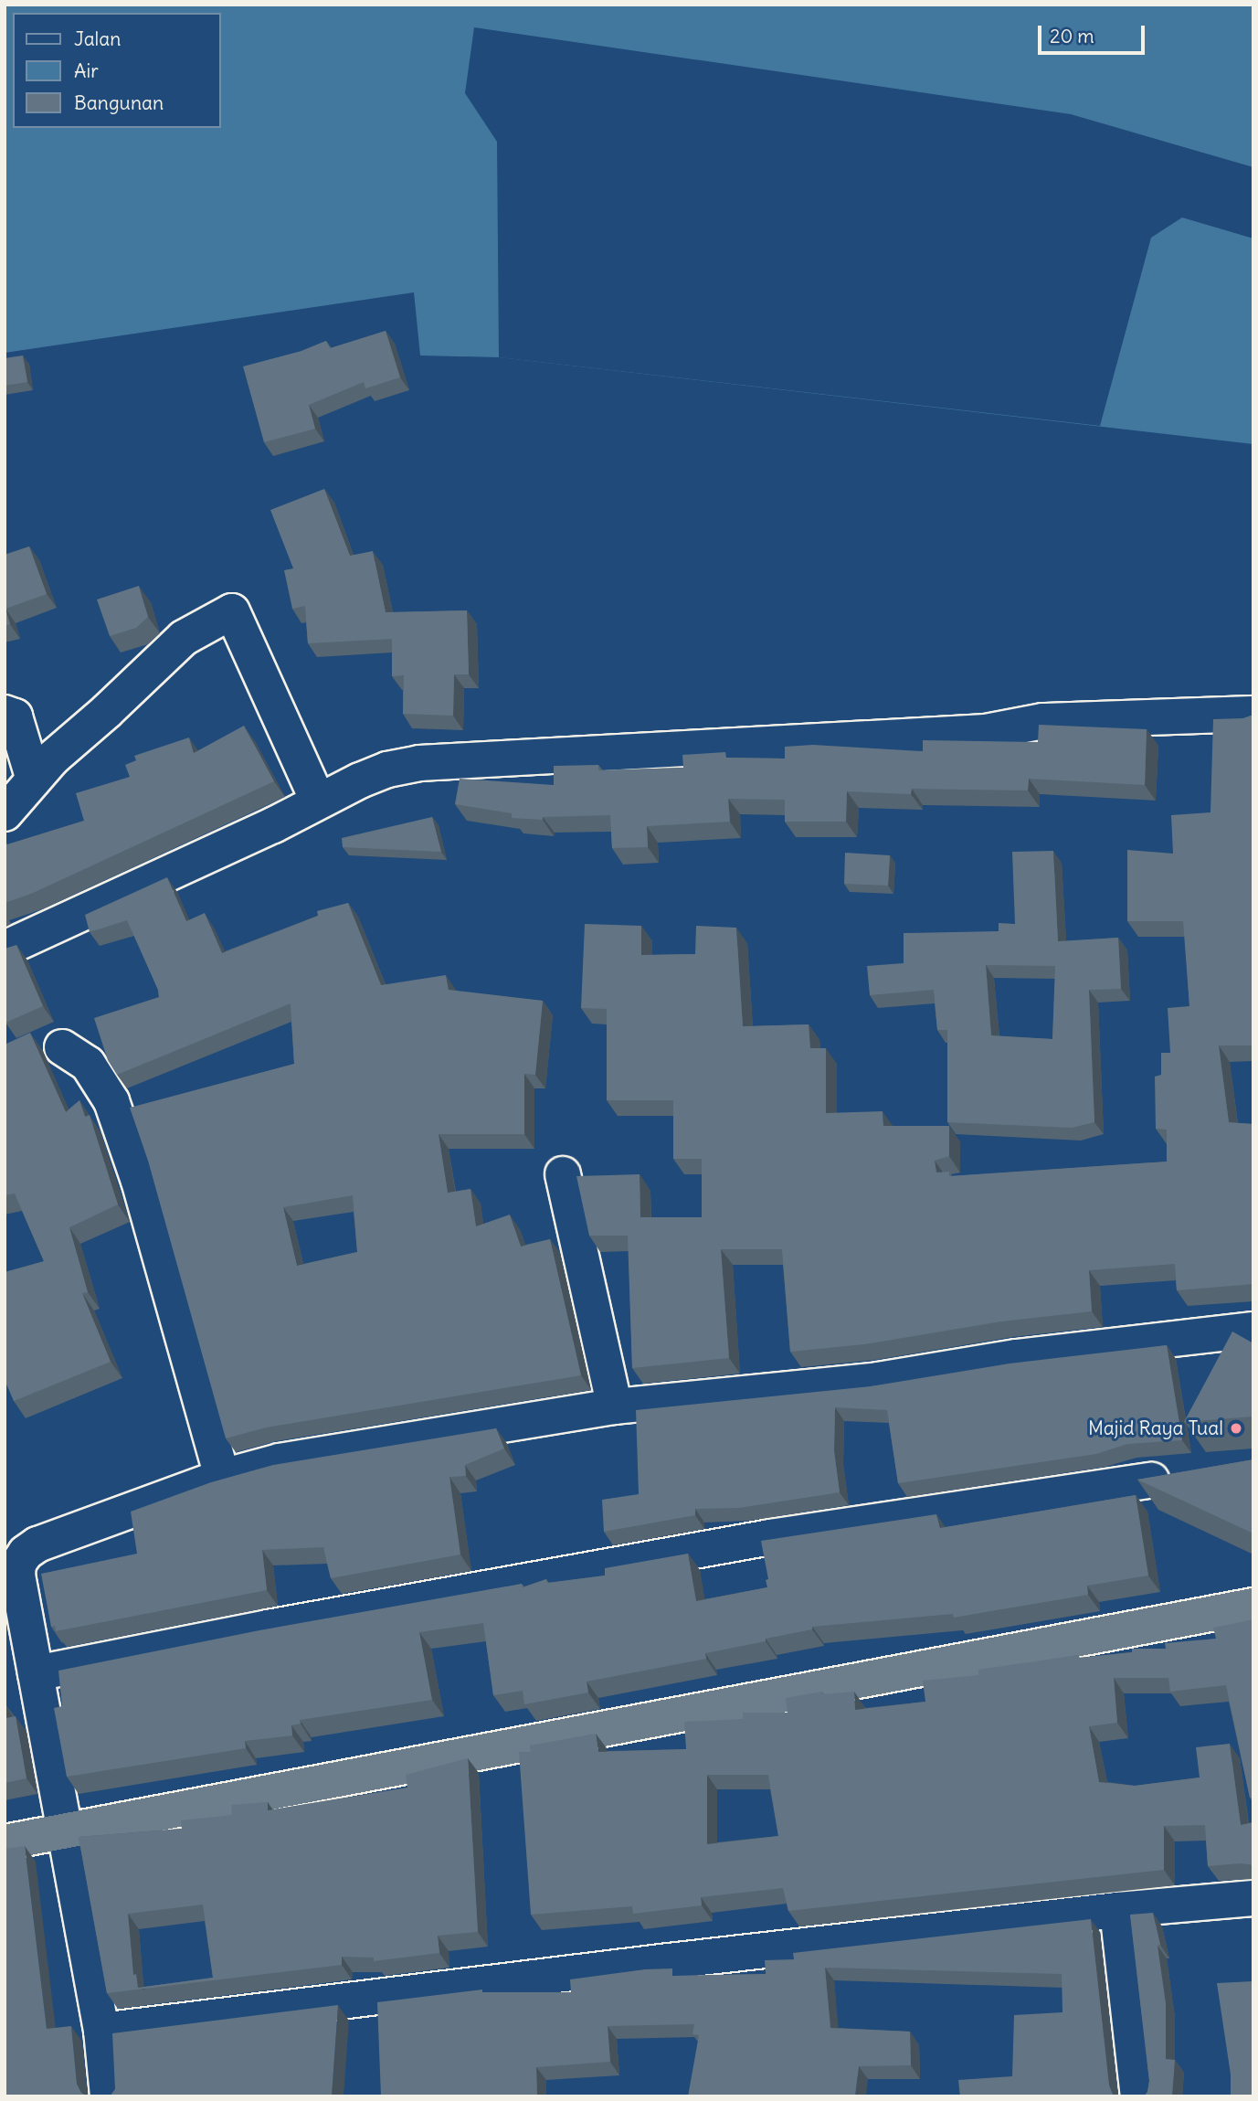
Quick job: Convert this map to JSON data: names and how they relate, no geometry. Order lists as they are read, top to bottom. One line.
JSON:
{"places":["Majid Raya Tual"],"legend":["Jalan","Air","Bangunan"],"scale_bar":"20 m"}
